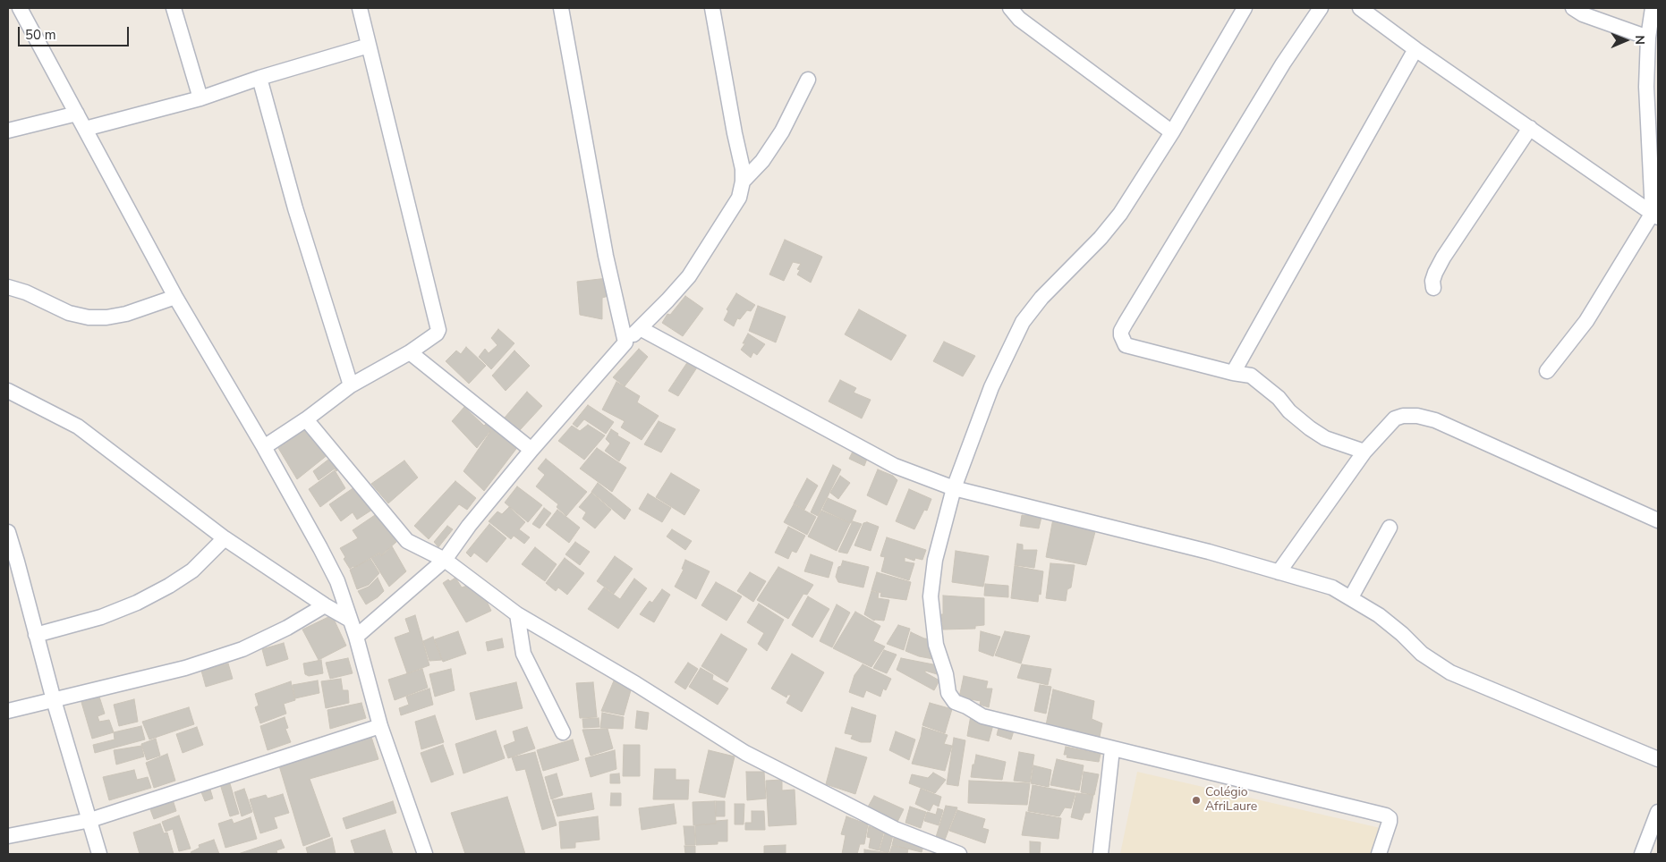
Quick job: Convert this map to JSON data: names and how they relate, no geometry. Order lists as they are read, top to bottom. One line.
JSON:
{"places":["Colégio AfriLaure"],"scale_bar":"50 m","north":"right"}
